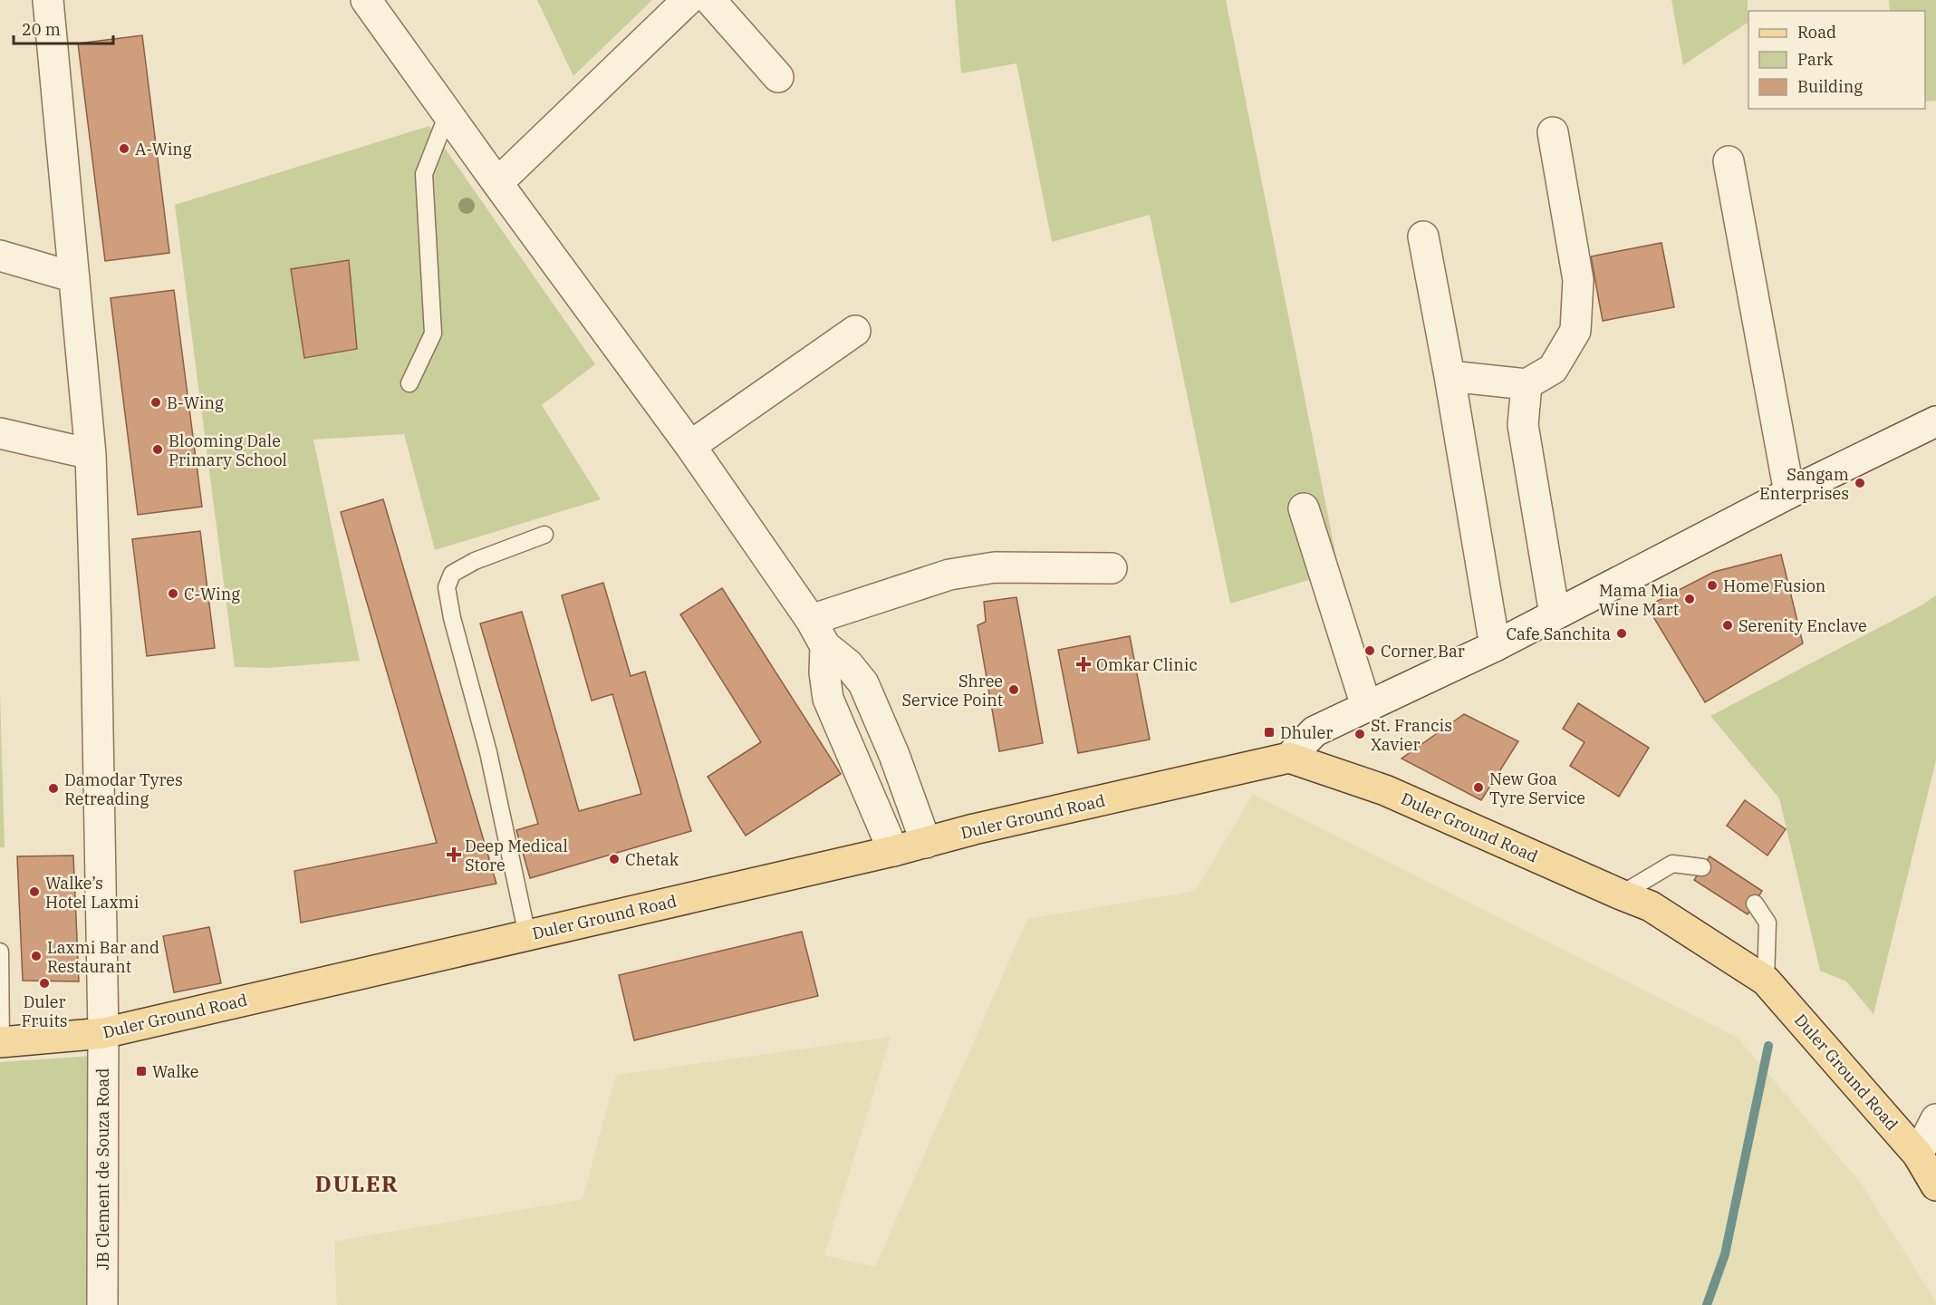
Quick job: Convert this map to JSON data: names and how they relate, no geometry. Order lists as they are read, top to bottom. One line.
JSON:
{"streets":{"main road":["Duler Ground Road"],"street":["JB Clement de Souza Road"]},"crossings":[["Duler Ground Road","JB Clement de Souza Road"]],"districts":["DULER"],"places":{"other":["A-Wing","B-Wing","Blooming Dale Primary School","Sangam Enterprises","Home Fusion","C-Wing","Mama Mia Wine Mart","Serenity Enclave","Cafe Sanchita","Corner Bar","Shree Service Point","St. Francis Xavier","New Goa Tyre Service","Damodar Tyres Retreading","Chetak","Walke’s Hotel Laxmi","Laxmi Bar and Restaurant","Duler Fruits"],"health":["Omkar Clinic","Deep Medical Store"],"transit":["Dhuler","Walke"]},"legend":["Road","Park","Building"],"scale_bar":"20 m"}
